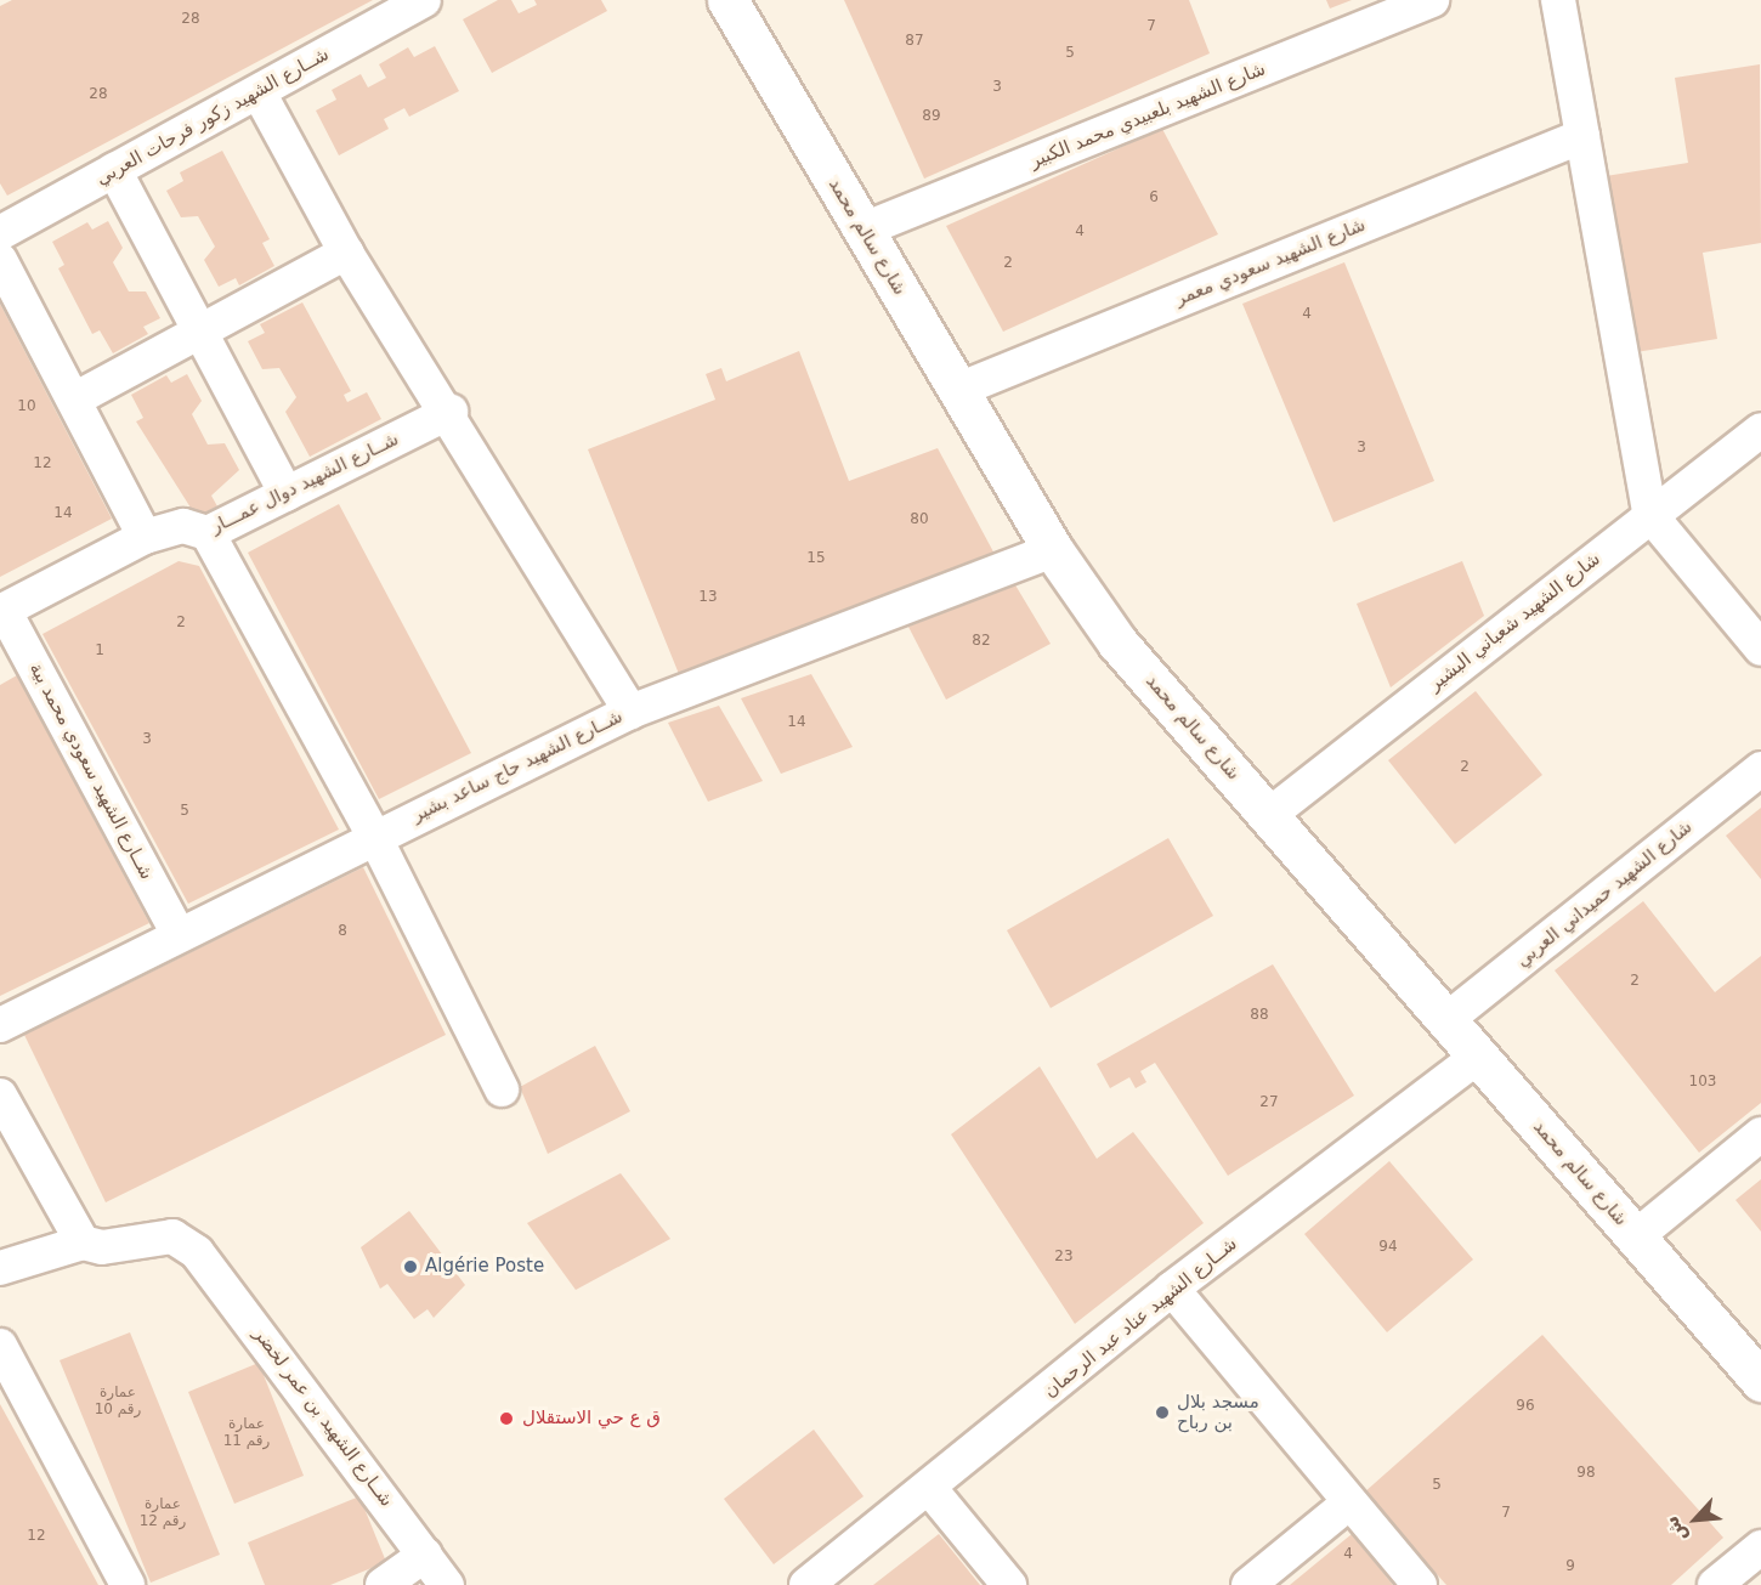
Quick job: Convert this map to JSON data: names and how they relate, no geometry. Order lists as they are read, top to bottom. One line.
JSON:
{"streets":{"street":["شارع الشهيد بلعبيدي محمد الكبير","شــارع الشهيد زكور فرحات العربي","شارع سالم محمد","شارع الشهيد سعودي معمر","شــارع الشهيد دوال عمـــار","شارع الشهيد شعباني البشير","شــارع الشهيد حاج ساعد بشير","شــارع الشهيد سعودي محمد بية","شارع الشهيد حميداني العربي","شــارع الشهيد عناد عبد الرحمان","شــارع الشهيد بن عمر لخضر"]},"crossings":[["شارع الشهيد بلعبيدي محمد الكبير","شارع سالم محمد"],["شارع سالم محمد","شارع الشهيد سعودي معمر"],["شارع سالم محمد","شارع الشهيد شعباني البشير"],["شارع سالم محمد","شــارع الشهيد حاج ساعد بشير"],["شارع سالم محمد","شارع الشهيد حميداني العربي"],["شارع سالم محمد","شــارع الشهيد عناد عبد الرحمان"],["شــارع الشهيد دوال عمـــار","شــارع الشهيد سعودي محمد بية"],["شــارع الشهيد حاج ساعد بشير","شــارع الشهيد سعودي محمد بية"]],"places":["Algérie Poste","مسجد بلال بن رباح","ق ع حي الاستقلال"],"house_numbers":["28","7","87","5","3","28","89","6","4","2","4","10","3","12","14","80","15","13","2","82","1","14","3","2","5","8","2","88","103","27","94","23","عمارة رقم 10","96","عمارة رقم 11","98","5","عمارة رقم 12","7","12","4","9"],"north":"bottom left"}
